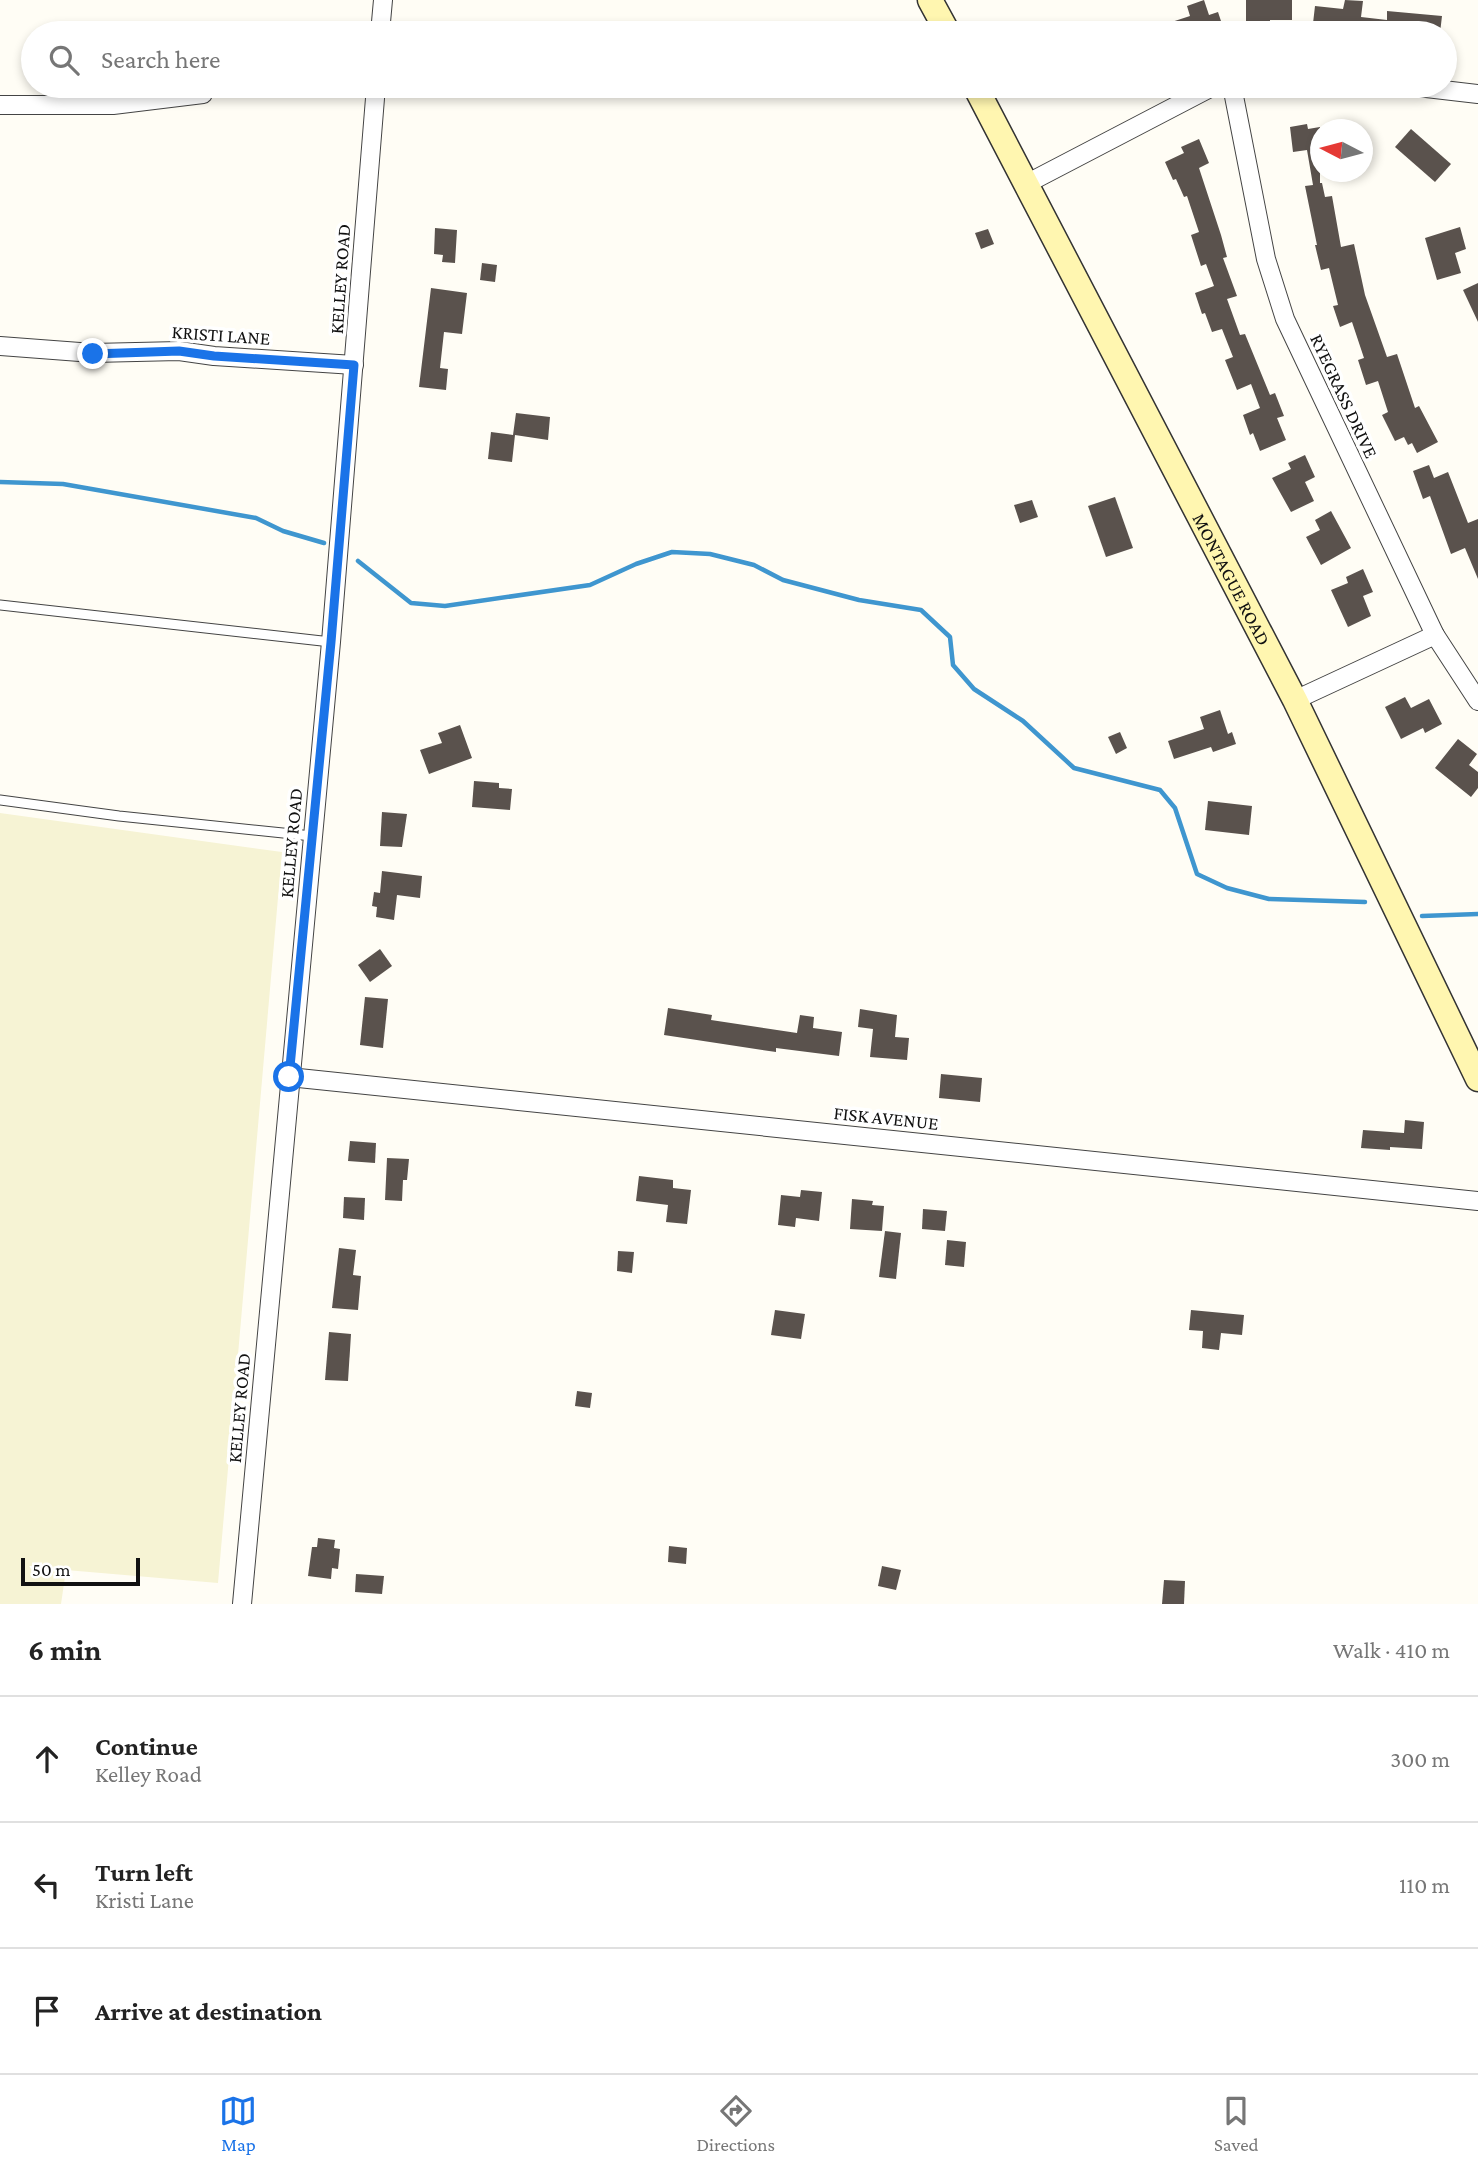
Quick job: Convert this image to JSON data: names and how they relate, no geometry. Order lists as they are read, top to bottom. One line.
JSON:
{"streets":{"main road":["MONTAGUE ROAD"],"street":["KELLEY ROAD","KRISTI LANE","RYEGRASS DRIVE","FISK AVENUE"]},"crossings":[["KELLEY ROAD","KRISTI LANE"],["KELLEY ROAD","FISK AVENUE"]],"scale_bar":"50 m","north":"left","page":{"search":"Search here","scale":"50 m","heading":["6 min","Walk · 410 m"],"list":[["Continue","Kelley Road","300 m"],["Turn left","Kristi Lane","110 m"],"Arrive at destination"],"nav":["Map","Directions","Saved"]}}
